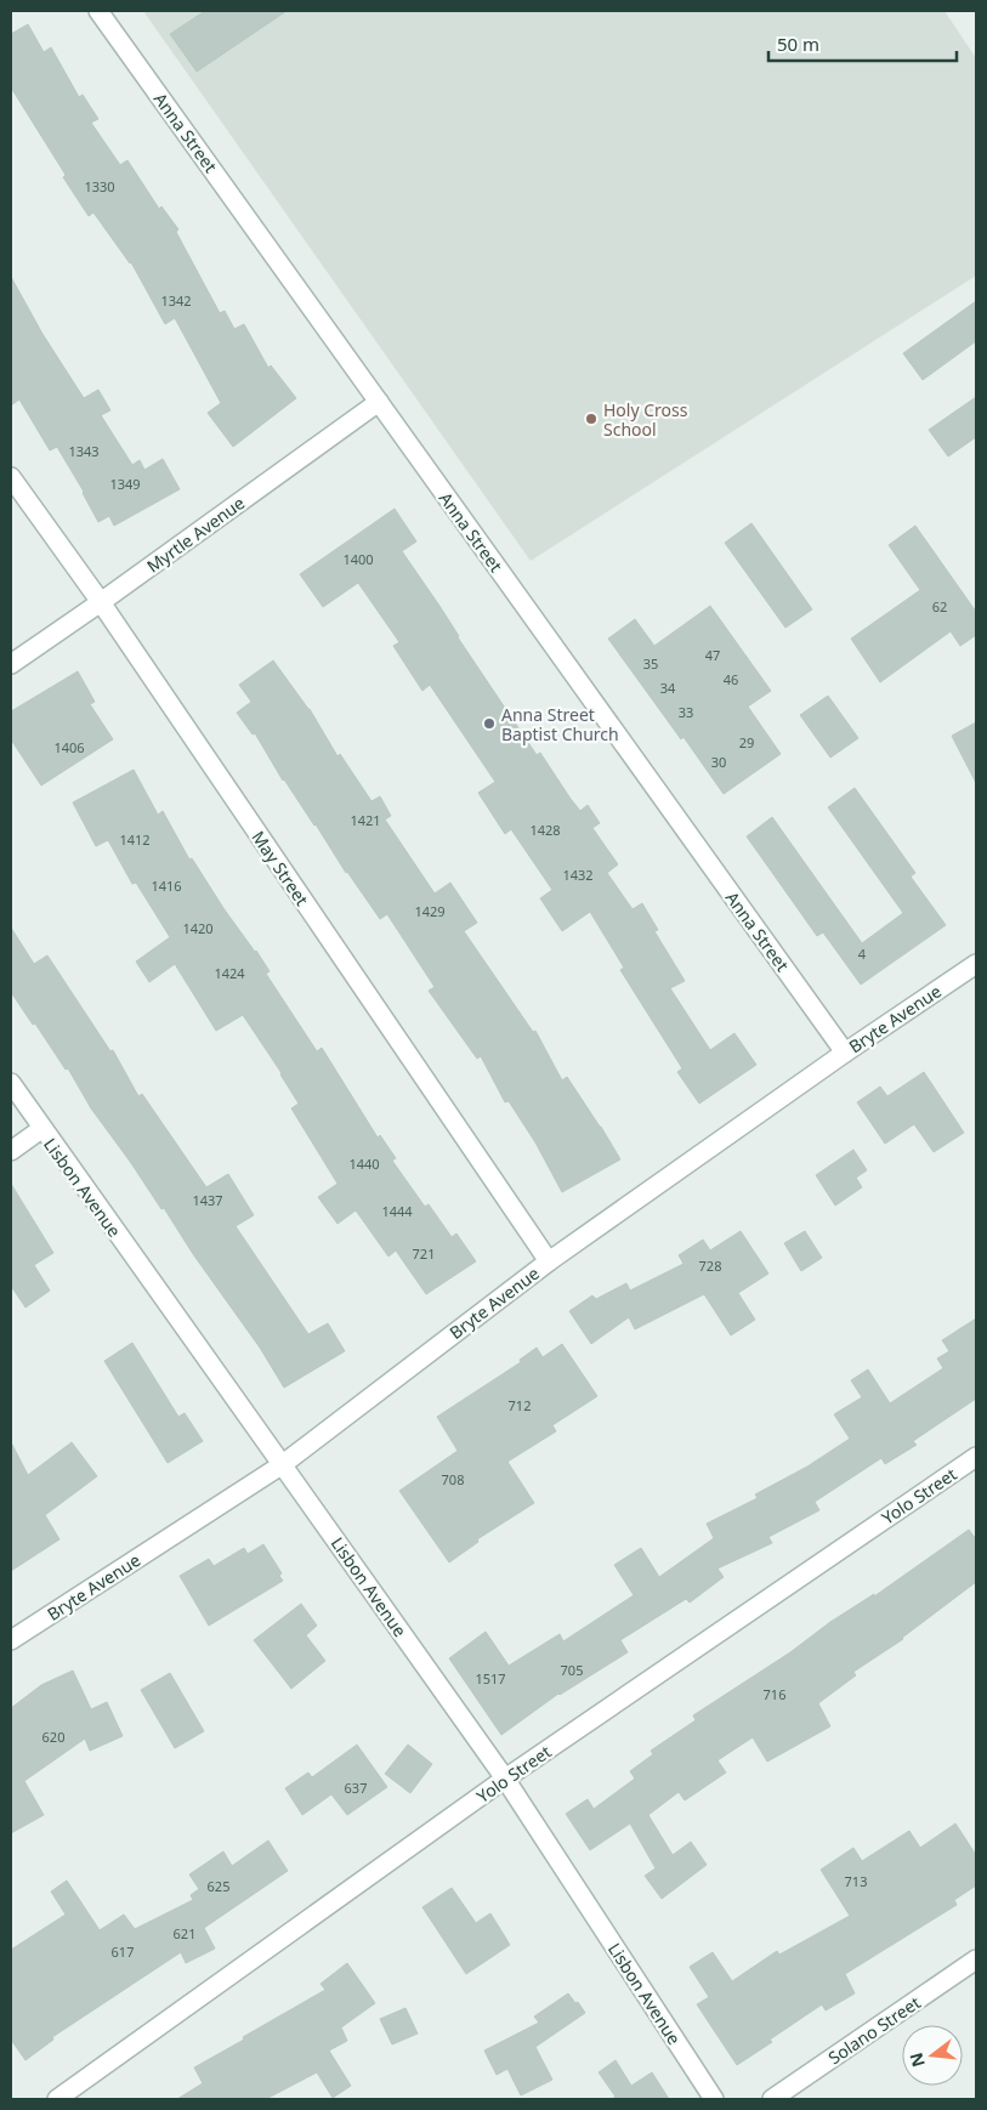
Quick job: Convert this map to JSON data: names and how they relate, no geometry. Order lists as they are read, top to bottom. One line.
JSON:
{"streets":{"street":["Anna Street","Myrtle Avenue","May Street","Bryte Avenue","Lisbon Avenue","Yolo Street","Solano Street"]},"crossings":[["Anna Street","Myrtle Avenue"],["Anna Street","Bryte Avenue"],["Myrtle Avenue","May Street"],["May Street","Bryte Avenue"],["Bryte Avenue","Lisbon Avenue"],["Lisbon Avenue","Yolo Street"]],"places":["Holy Cross School","Anna Street Baptist Church"],"house_numbers":["1330","1342","1343","1349","1400","62","47","35","46","34","33","29","1406","30","1421","1428","1412","1432","1416","1429","1420","4","1424","1440","1437","1444","721","728","712","708","705","1517","716","620","637","713","625","621","617"],"scale_bar":"50 m","north":"left"}
